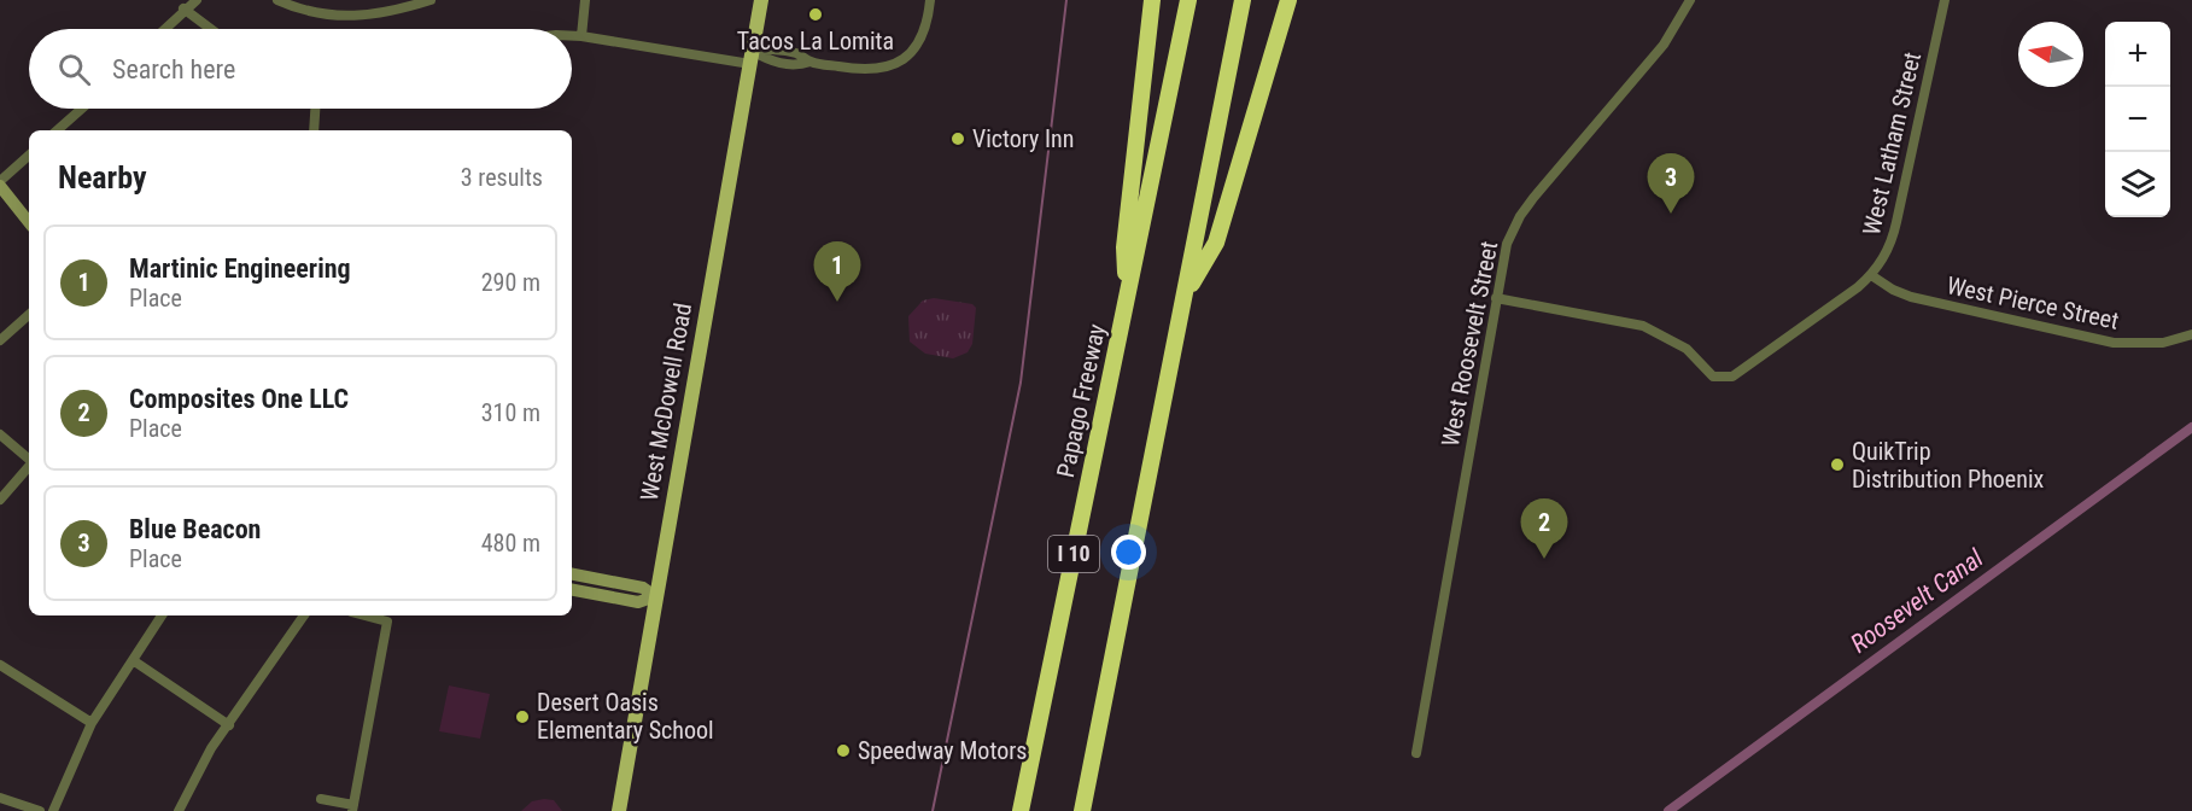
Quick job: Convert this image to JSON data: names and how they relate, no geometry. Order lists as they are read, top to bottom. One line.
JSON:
{"streets":{"highway":["Papago Freeway","I 10"],"main road":["West McDowell Road"],"street":["West Latham Street","West Pierce Street","West Roosevelt Street"]},"crossings":[["West Latham Street","West Pierce Street"],["West Latham Street","West Roosevelt Street"]],"water":["Roosevelt Canal"],"places":["Tacos La Lomita","Victory Inn","QuikTrip Distribution Phoenix","Desert Oasis Elementary School","Speedway Motors"],"north":"left","page":{"map_buttons":["+","−"],"search":"Search here","heading":["Nearby","3 results"],"pins":["3","1","2"],"list":[{"mark":"1","name":"Martinic Engineering","note":"Place","value":"290 m"},{"mark":"2","name":"Composites One LLC","note":"Place","value":"310 m"},{"mark":"3","name":"Blue Beacon","note":"Place","value":"480 m"}]}}
